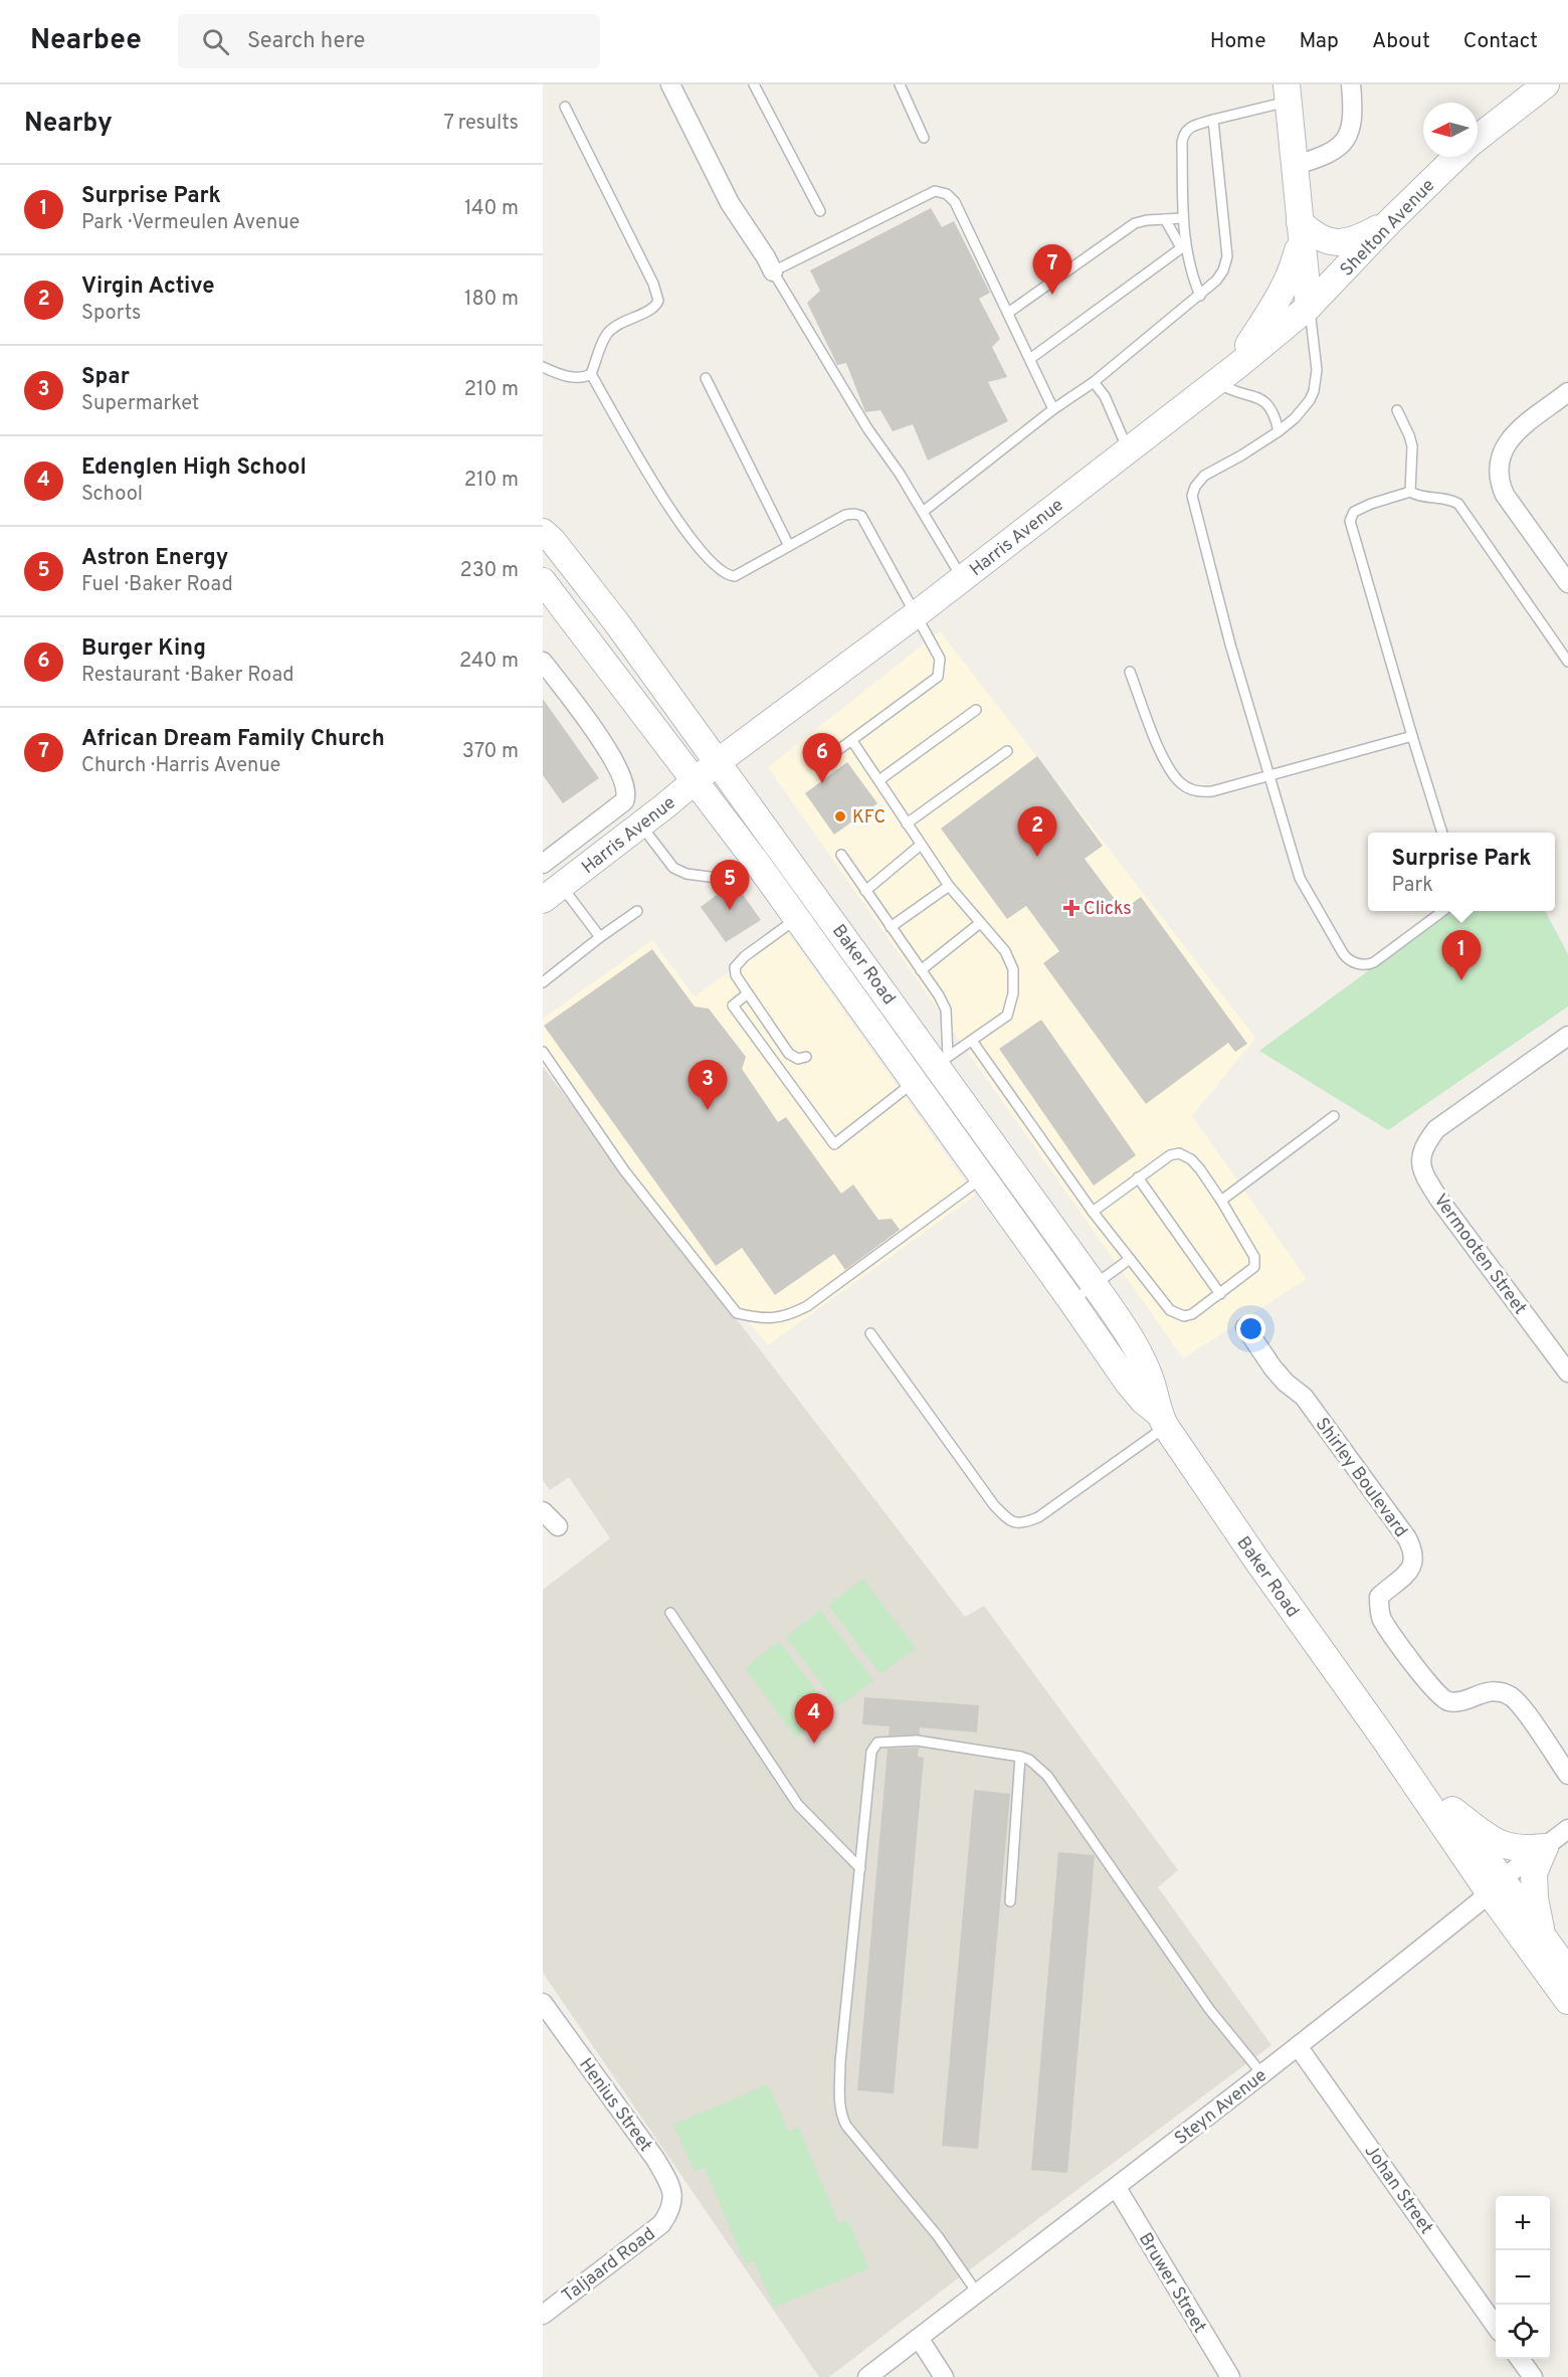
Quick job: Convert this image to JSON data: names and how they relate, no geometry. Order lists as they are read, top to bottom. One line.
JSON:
{"streets":{"main road":["Shelton Avenue","Harris Avenue","Baker Road"],"street":["Vermooten Street","Shirley Boulevard","Henius Street","Steyn Avenue","Johan Street","Taljaard Road","Bruwer Street"]},"crossings":[["Shelton Avenue","Harris Avenue"],["Harris Avenue","Baker Road"],["Baker Road","Steyn Avenue"],["Henius Street","Taljaard Road"],["Steyn Avenue","Johan Street"],["Steyn Avenue","Bruwer Street"]],"places":{"other":["KFC"],"health":["Clicks"]},"north":"left","page":{"header":"Nearbee","search":"Search here","nav":["Home","Map","About","Contact"],"heading":["Nearby","7 results"],"list":[{"mark":"1","name":"Surprise Park","note":"Park · Vermeulen Avenue","value":"140 m"},{"mark":"2","name":"Virgin Active","note":"Sports","value":"180 m"},{"mark":"3","name":"Spar","note":"Supermarket","value":"210 m"},{"mark":"4","name":"Edenglen High School","note":"School","value":"210 m"},{"mark":"5","name":"Astron Energy","note":"Fuel · Baker Road","value":"230 m"},{"mark":"6","name":"Burger King","note":"Restaurant · Baker Road","value":"240 m"},{"mark":"7","name":"African Dream Family Church","note":"Church · Harris Avenue","value":"370 m"}],"pins":["7","6","2","5","1","3","4"],"popup":["Surprise Park","Park"],"map_buttons":["+","−"]}}
